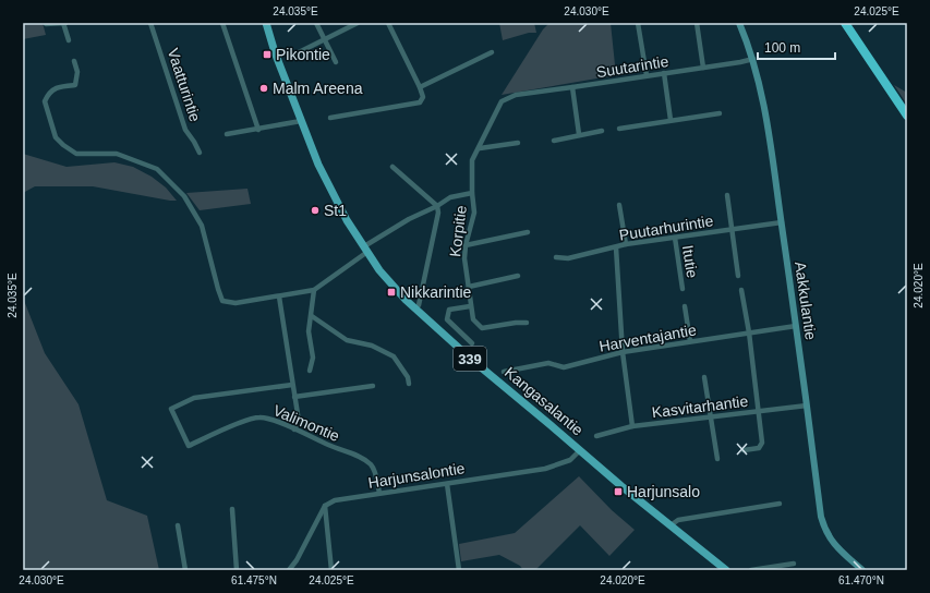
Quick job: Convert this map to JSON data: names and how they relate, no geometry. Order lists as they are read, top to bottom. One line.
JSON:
{"streets":{"main road":["339","Kangasalantie"],"street":["Suutarintie","Vaatturintie","Puutarhurintie","Korpitie","Itutie","Aakkulantie","Harventajantie","Kasvitarhantie","Valimontie","Harjunsalontie"]},"crossings":[["Suutarintie","Korpitie"],["Suutarintie","Aakkulantie"],["Puutarhurintie","Itutie"],["Puutarhurintie","Aakkulantie"],["Korpitie","Kangasalantie"],["Aakkulantie","Harventajantie"],["Aakkulantie","Kasvitarhantie"],["Kangasalantie","Harjunsalontie"],["Valimontie","Harjunsalontie"]],"places":{"transit":["Pikontie","Nikkarintie","Harjunsalo"],"other":["Malm Areena","St1"]},"scale_bar":"100 m","coordinates":["24.035°E","24.030°E","24.025°E","24.020°E","61.475°N","61.470°N"]}
